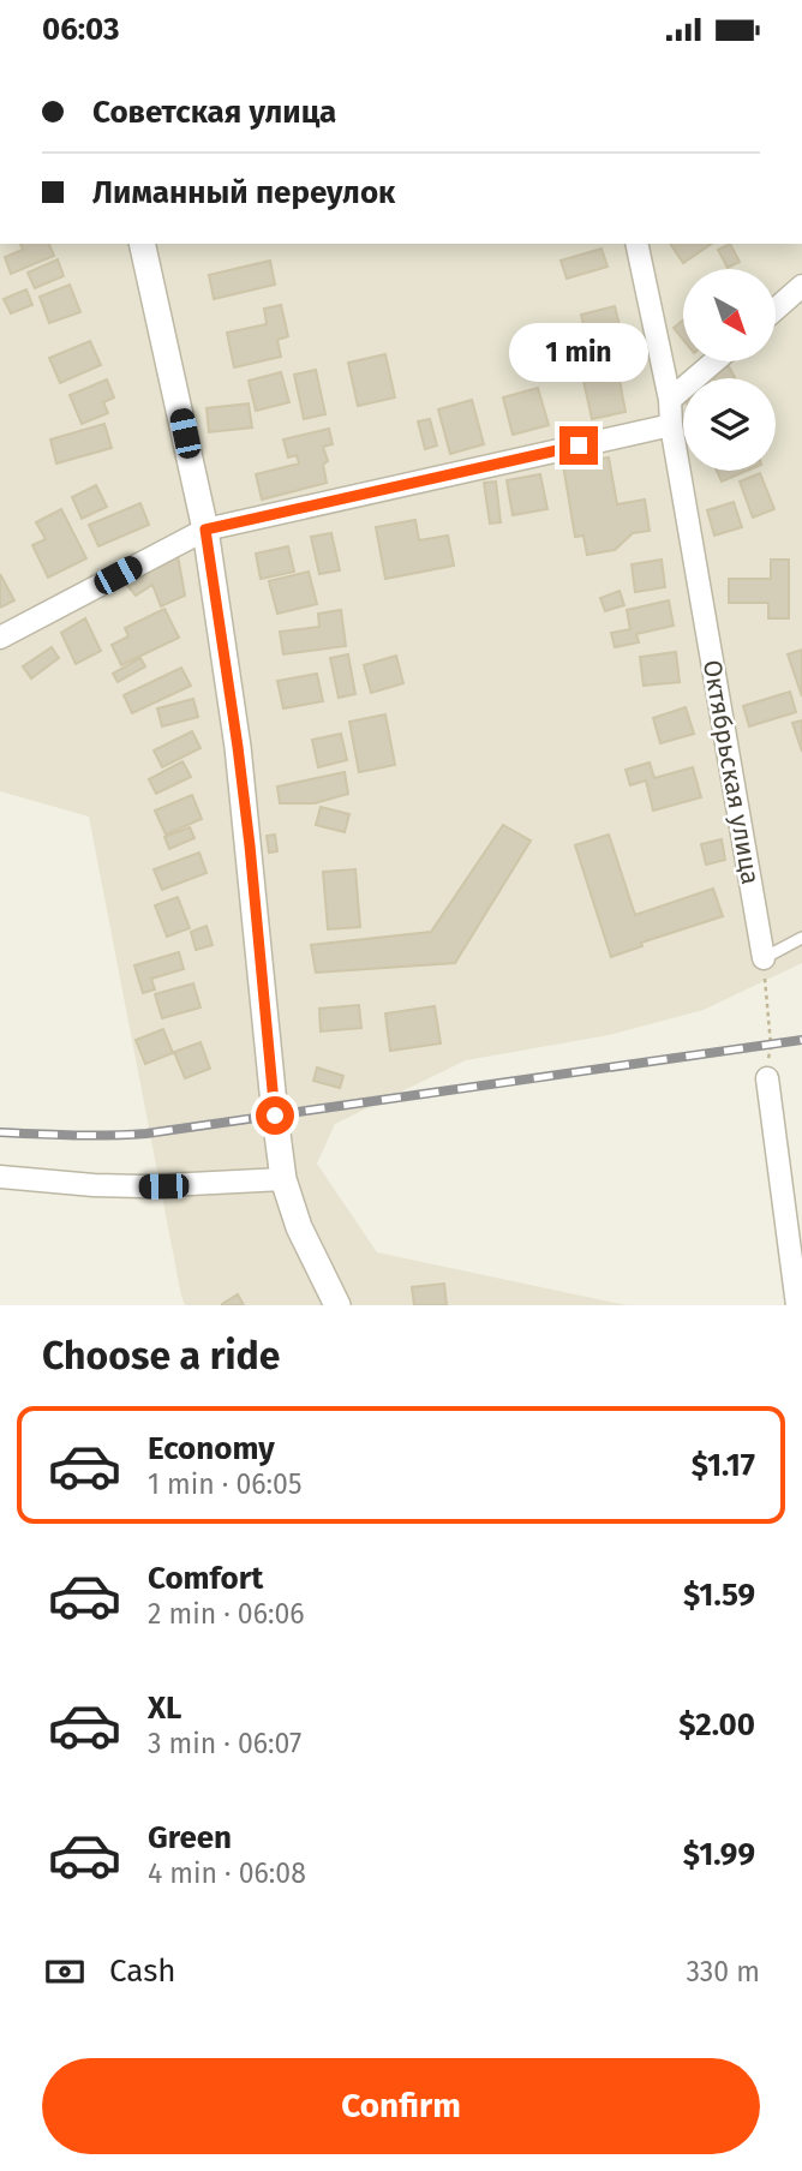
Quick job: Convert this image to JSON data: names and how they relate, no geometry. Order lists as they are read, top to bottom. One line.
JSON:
{"streets":{"street":["Октябрьская улица"]},"north":"bottom right","page":{"status":"06:03","banner":["Советская улица","Лиманный переулок"],"bubble":"1 min","heading":"Choose a ride","list":[{"name":"Economy","note":"1 min · 06:05","value":"$1.17"},{"name":"Comfort","note":"2 min · 06:06","value":"$1.59"},{"name":"XL","note":"3 min · 06:07","value":"$2.00"},{"name":"Green","note":"4 min · 06:08","value":"$1.99"}],"pay":["Cash","330 m"],"buttons":"Confirm"}}
